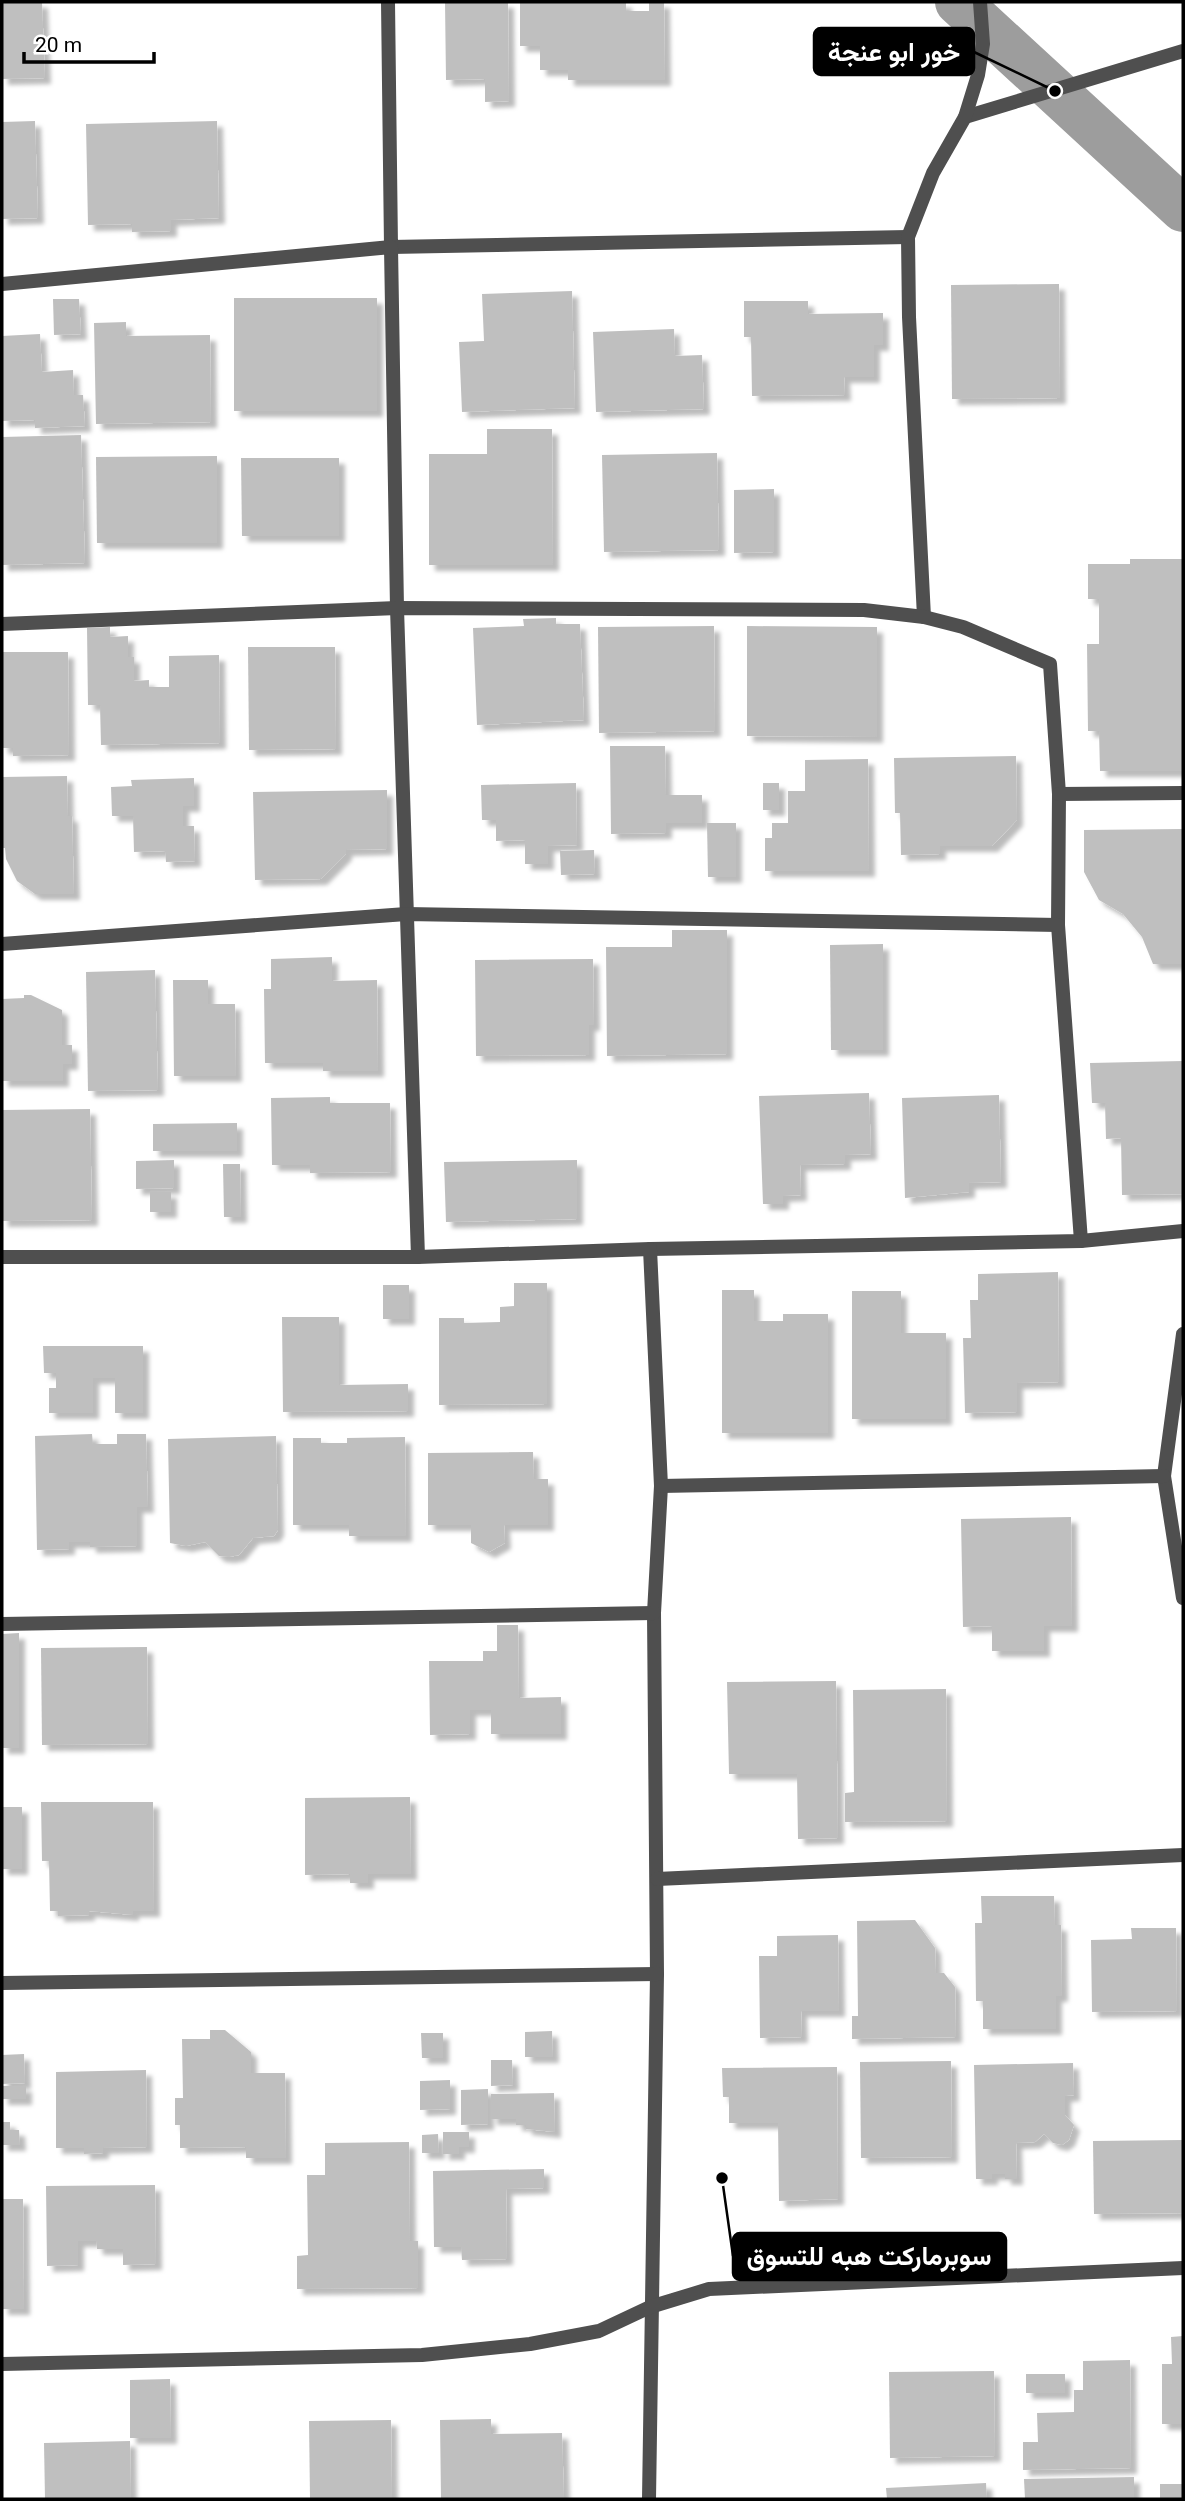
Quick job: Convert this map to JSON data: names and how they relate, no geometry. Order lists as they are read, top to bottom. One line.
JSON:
{"places":["خور ابو عنجة","سوبرماركت هبه للتسوق"],"scale_bar":"20 m"}
